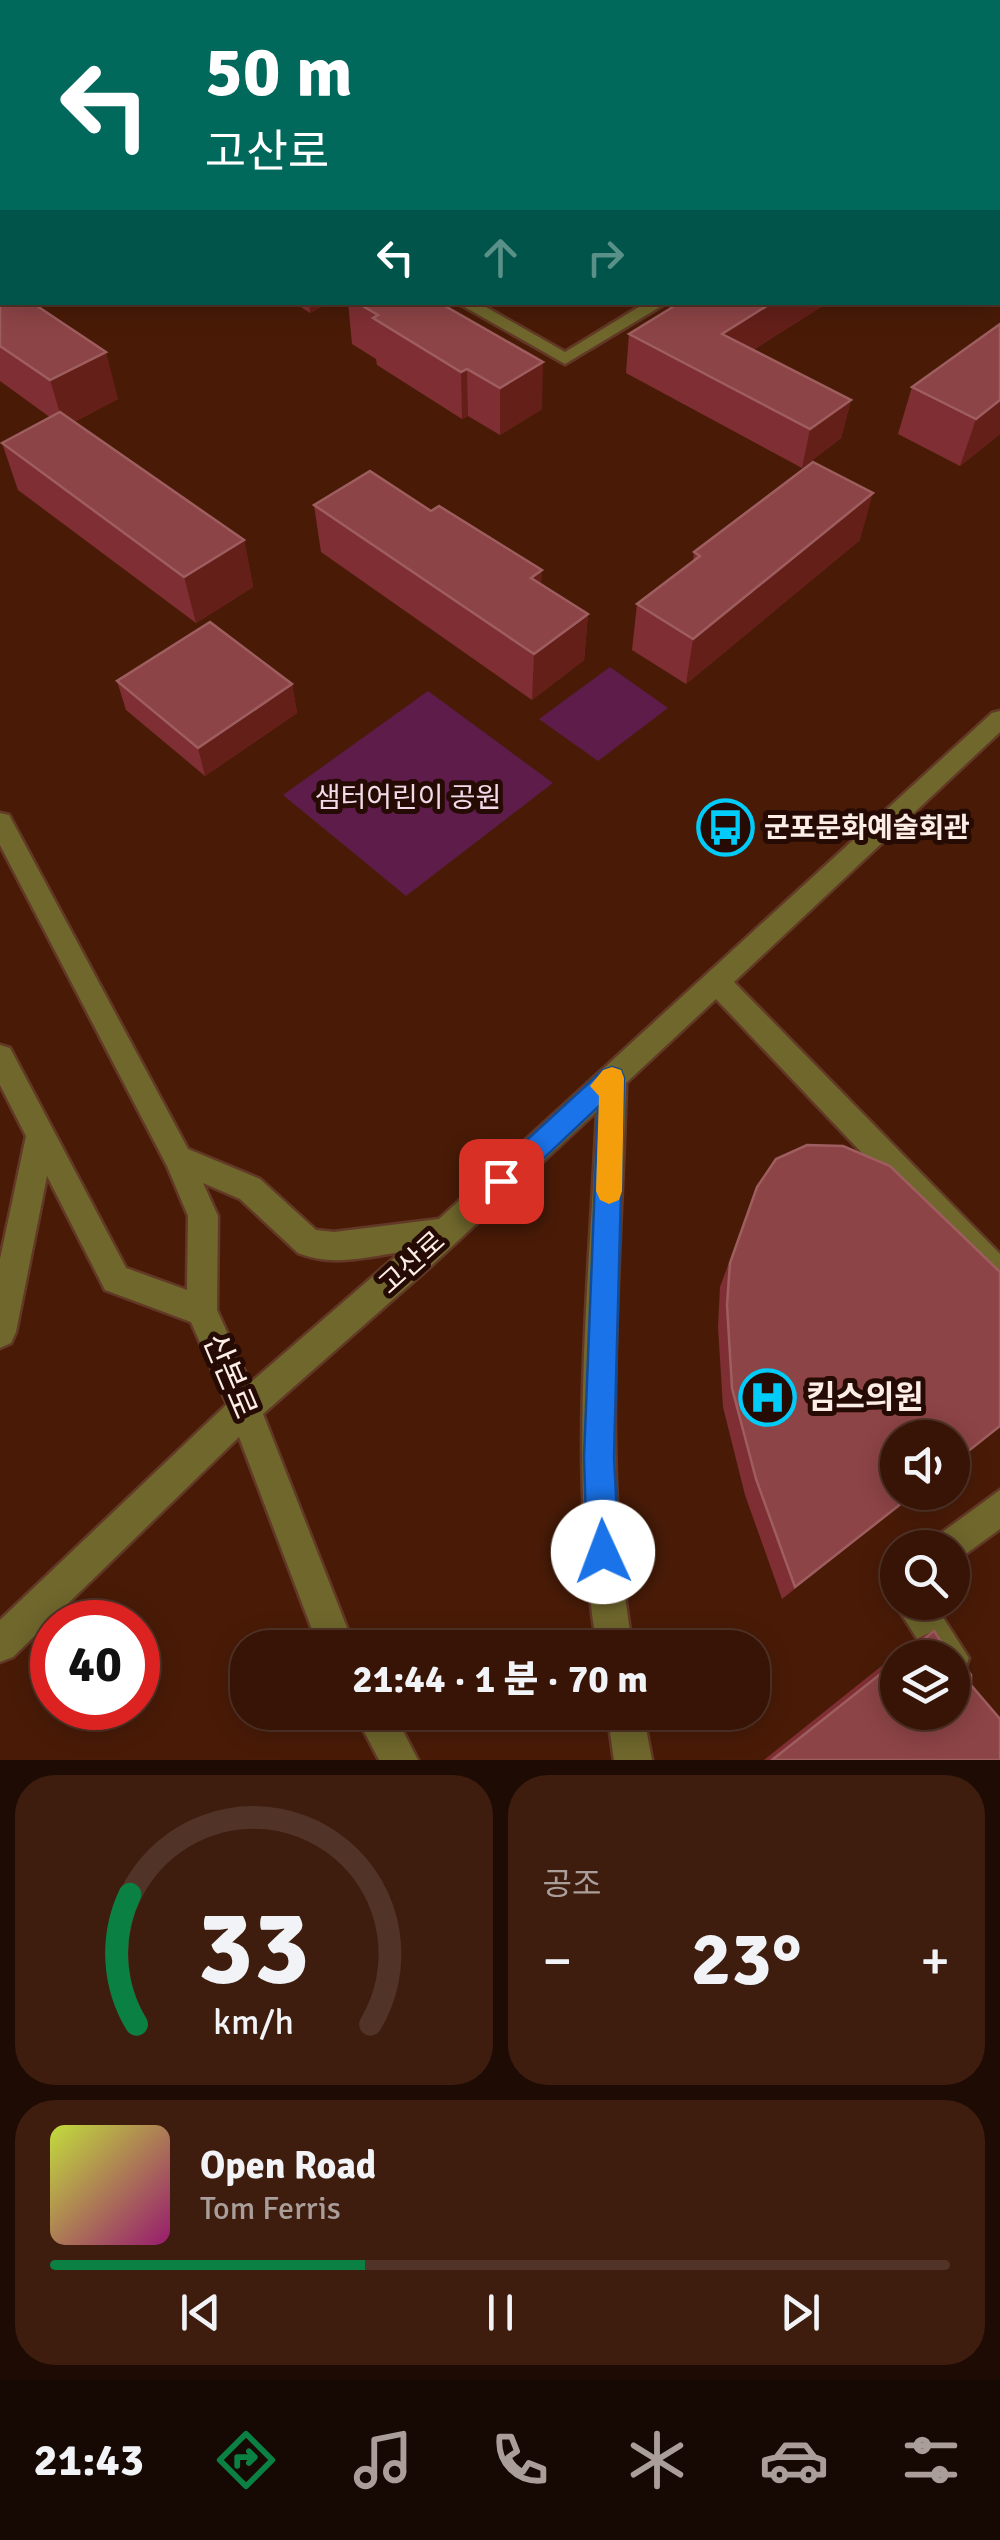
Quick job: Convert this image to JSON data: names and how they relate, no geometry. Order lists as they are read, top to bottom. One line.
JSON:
{"streets":{"street":["고산로","산본로"]},"crossings":[["고산로","산본로"]],"parks":["샘터어린이 공원"],"places":{"bus stop":["군포문화예술회관"],"hospital":["킴스의원"]},"page":{"turn":["50 m","고산로"],"limit":"40","trip":"21:44 · 1 분 · 70 m","tile":"공조","heat":["−","23°","+"],"song":["Open Road","Tom Ferris"],"tabs":"21:43","gauge":["33","km/h"]}}
